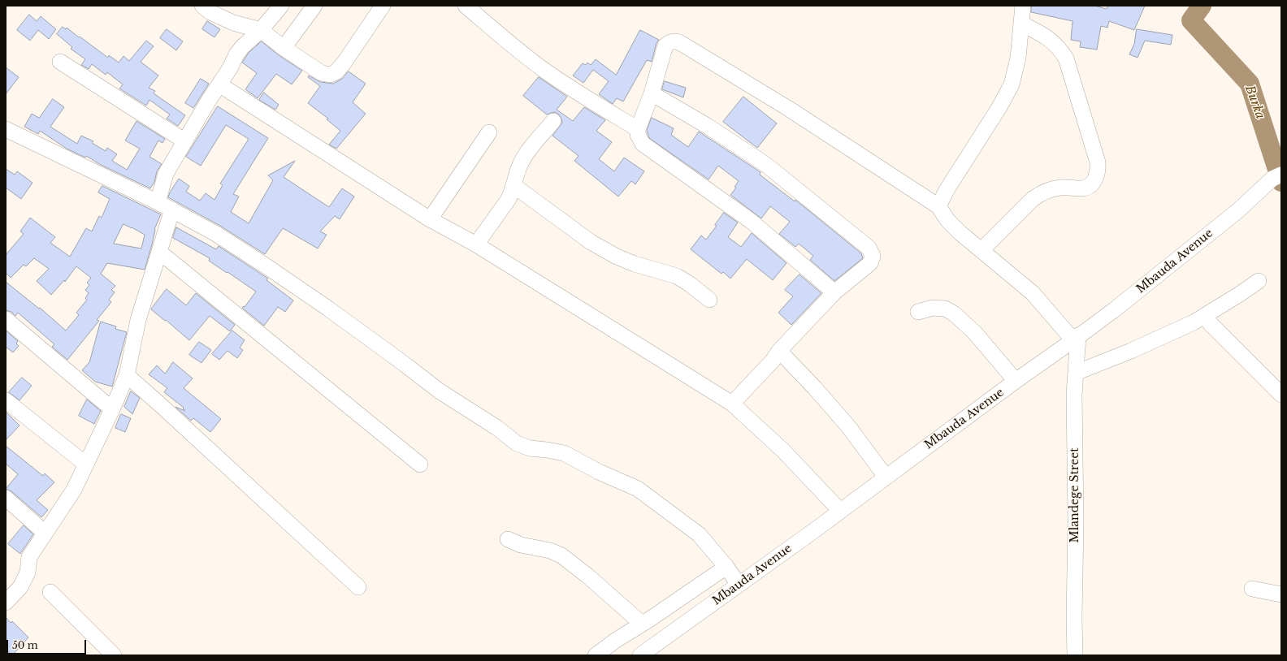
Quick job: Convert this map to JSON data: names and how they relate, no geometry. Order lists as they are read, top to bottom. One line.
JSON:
{"streets":{"street":["Mbauda Avenue","Mlandege Street"]},"crossings":[["Mbauda Avenue","Mlandege Street"]],"water":["Burka"],"scale_bar":"50 m"}
